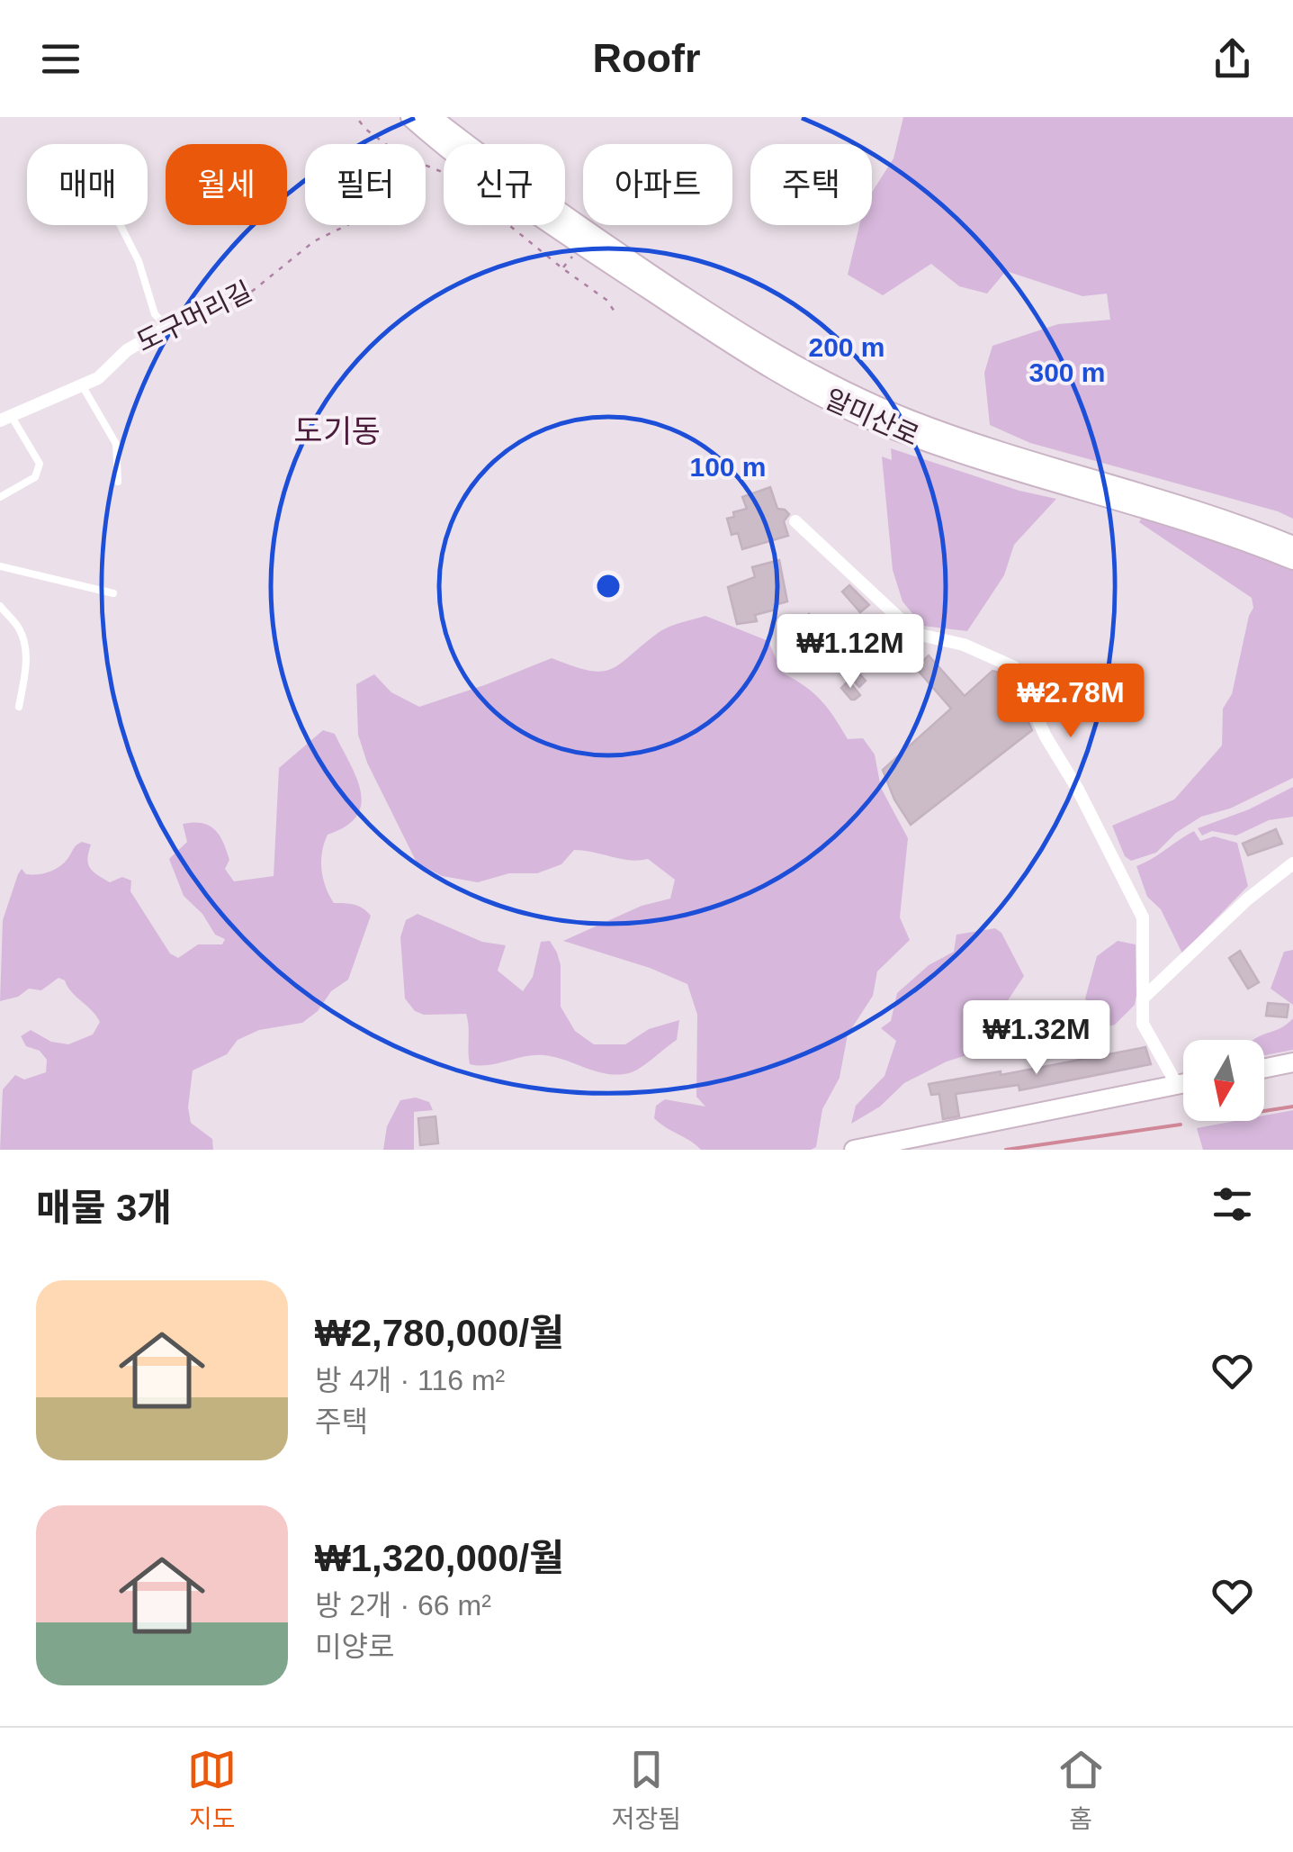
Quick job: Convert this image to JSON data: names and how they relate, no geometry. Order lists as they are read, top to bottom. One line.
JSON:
{"streets":{"main road":["알미산로"],"street":["도구머리길"]},"districts":["도기동"],"north":"bottom","page":{"header":"Roofr","chip":["매매","월세","필터","신규","아파트","주택"],"price":["₩1.12M","₩2.78M","₩1.32M"],"heading":"매물 3개","list":[{"name":"₩2,780,000/월","note":"방 4개 · 116 m² · 주택"},{"name":"₩1,320,000/월","note":"방 2개 · 66 m² · 미양로"}],"tabs":["지도","저장됨","홈"]},"rings":["200 m","300 m","100 m"]}
